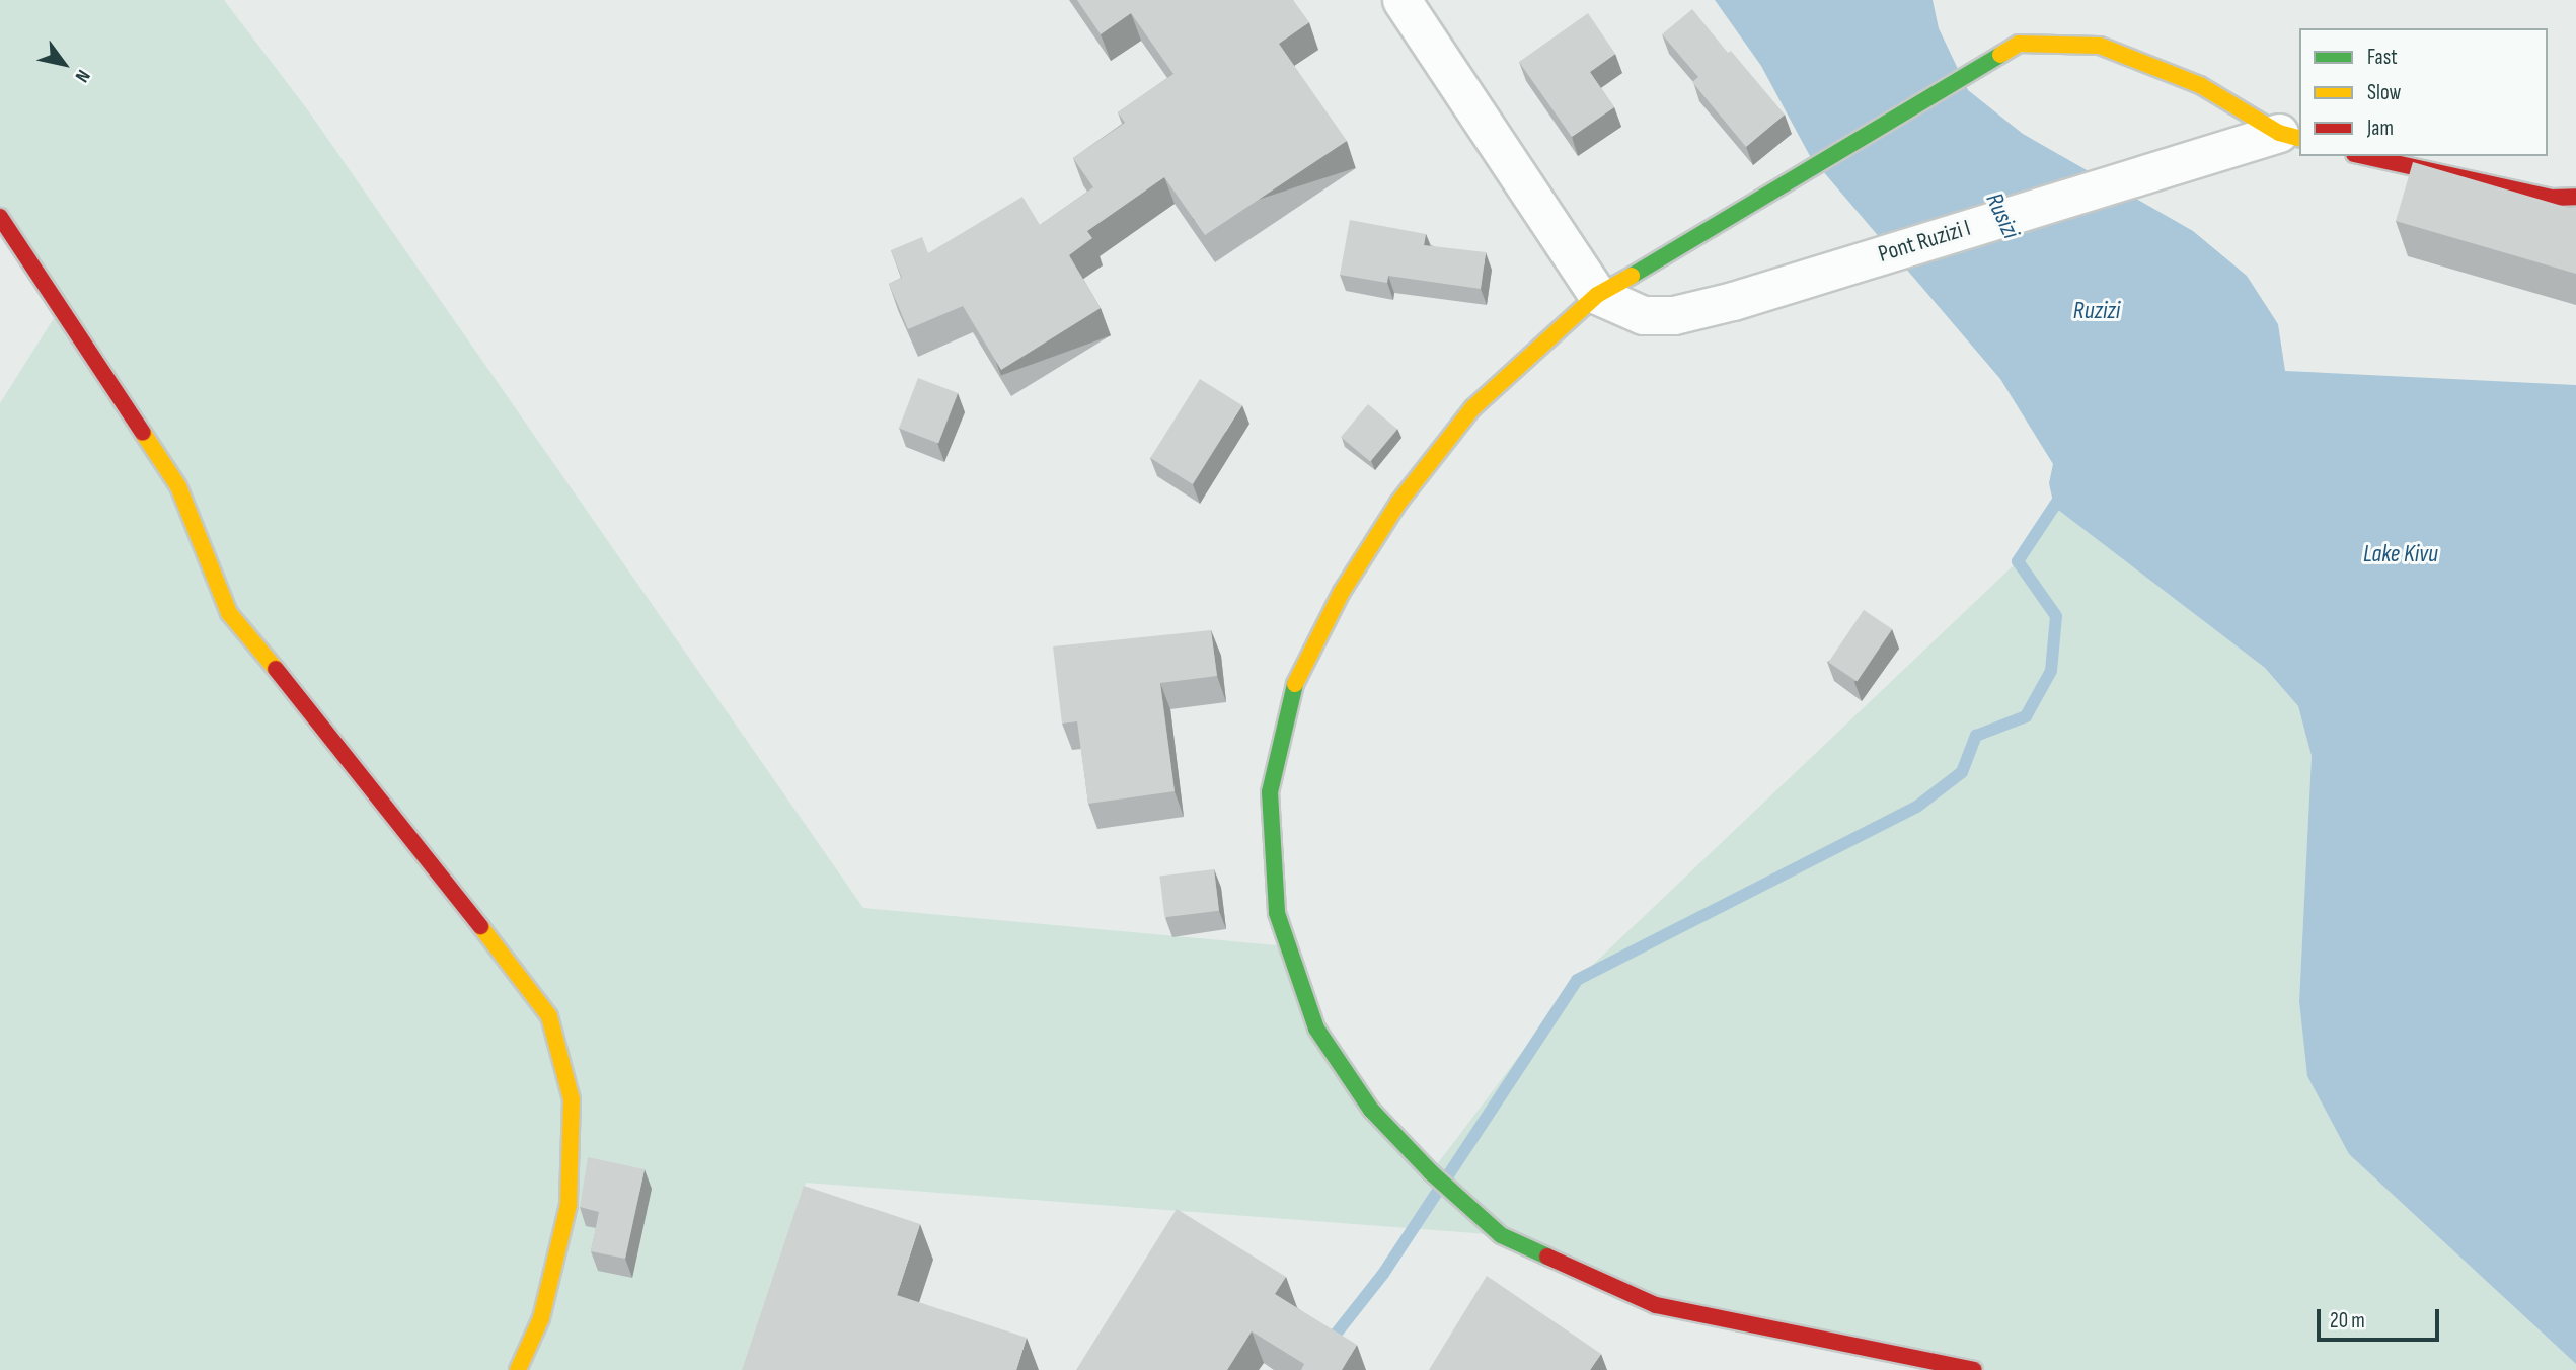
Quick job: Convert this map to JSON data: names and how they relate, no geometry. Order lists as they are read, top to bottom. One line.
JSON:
{"streets":{"street":["Pont Ruzizi I"]},"water":["Rusizi","Ruzizi","Lake Kivu"],"legend":["Fast","Slow","Jam"],"scale_bar":"20 m","north":"bottom right"}
